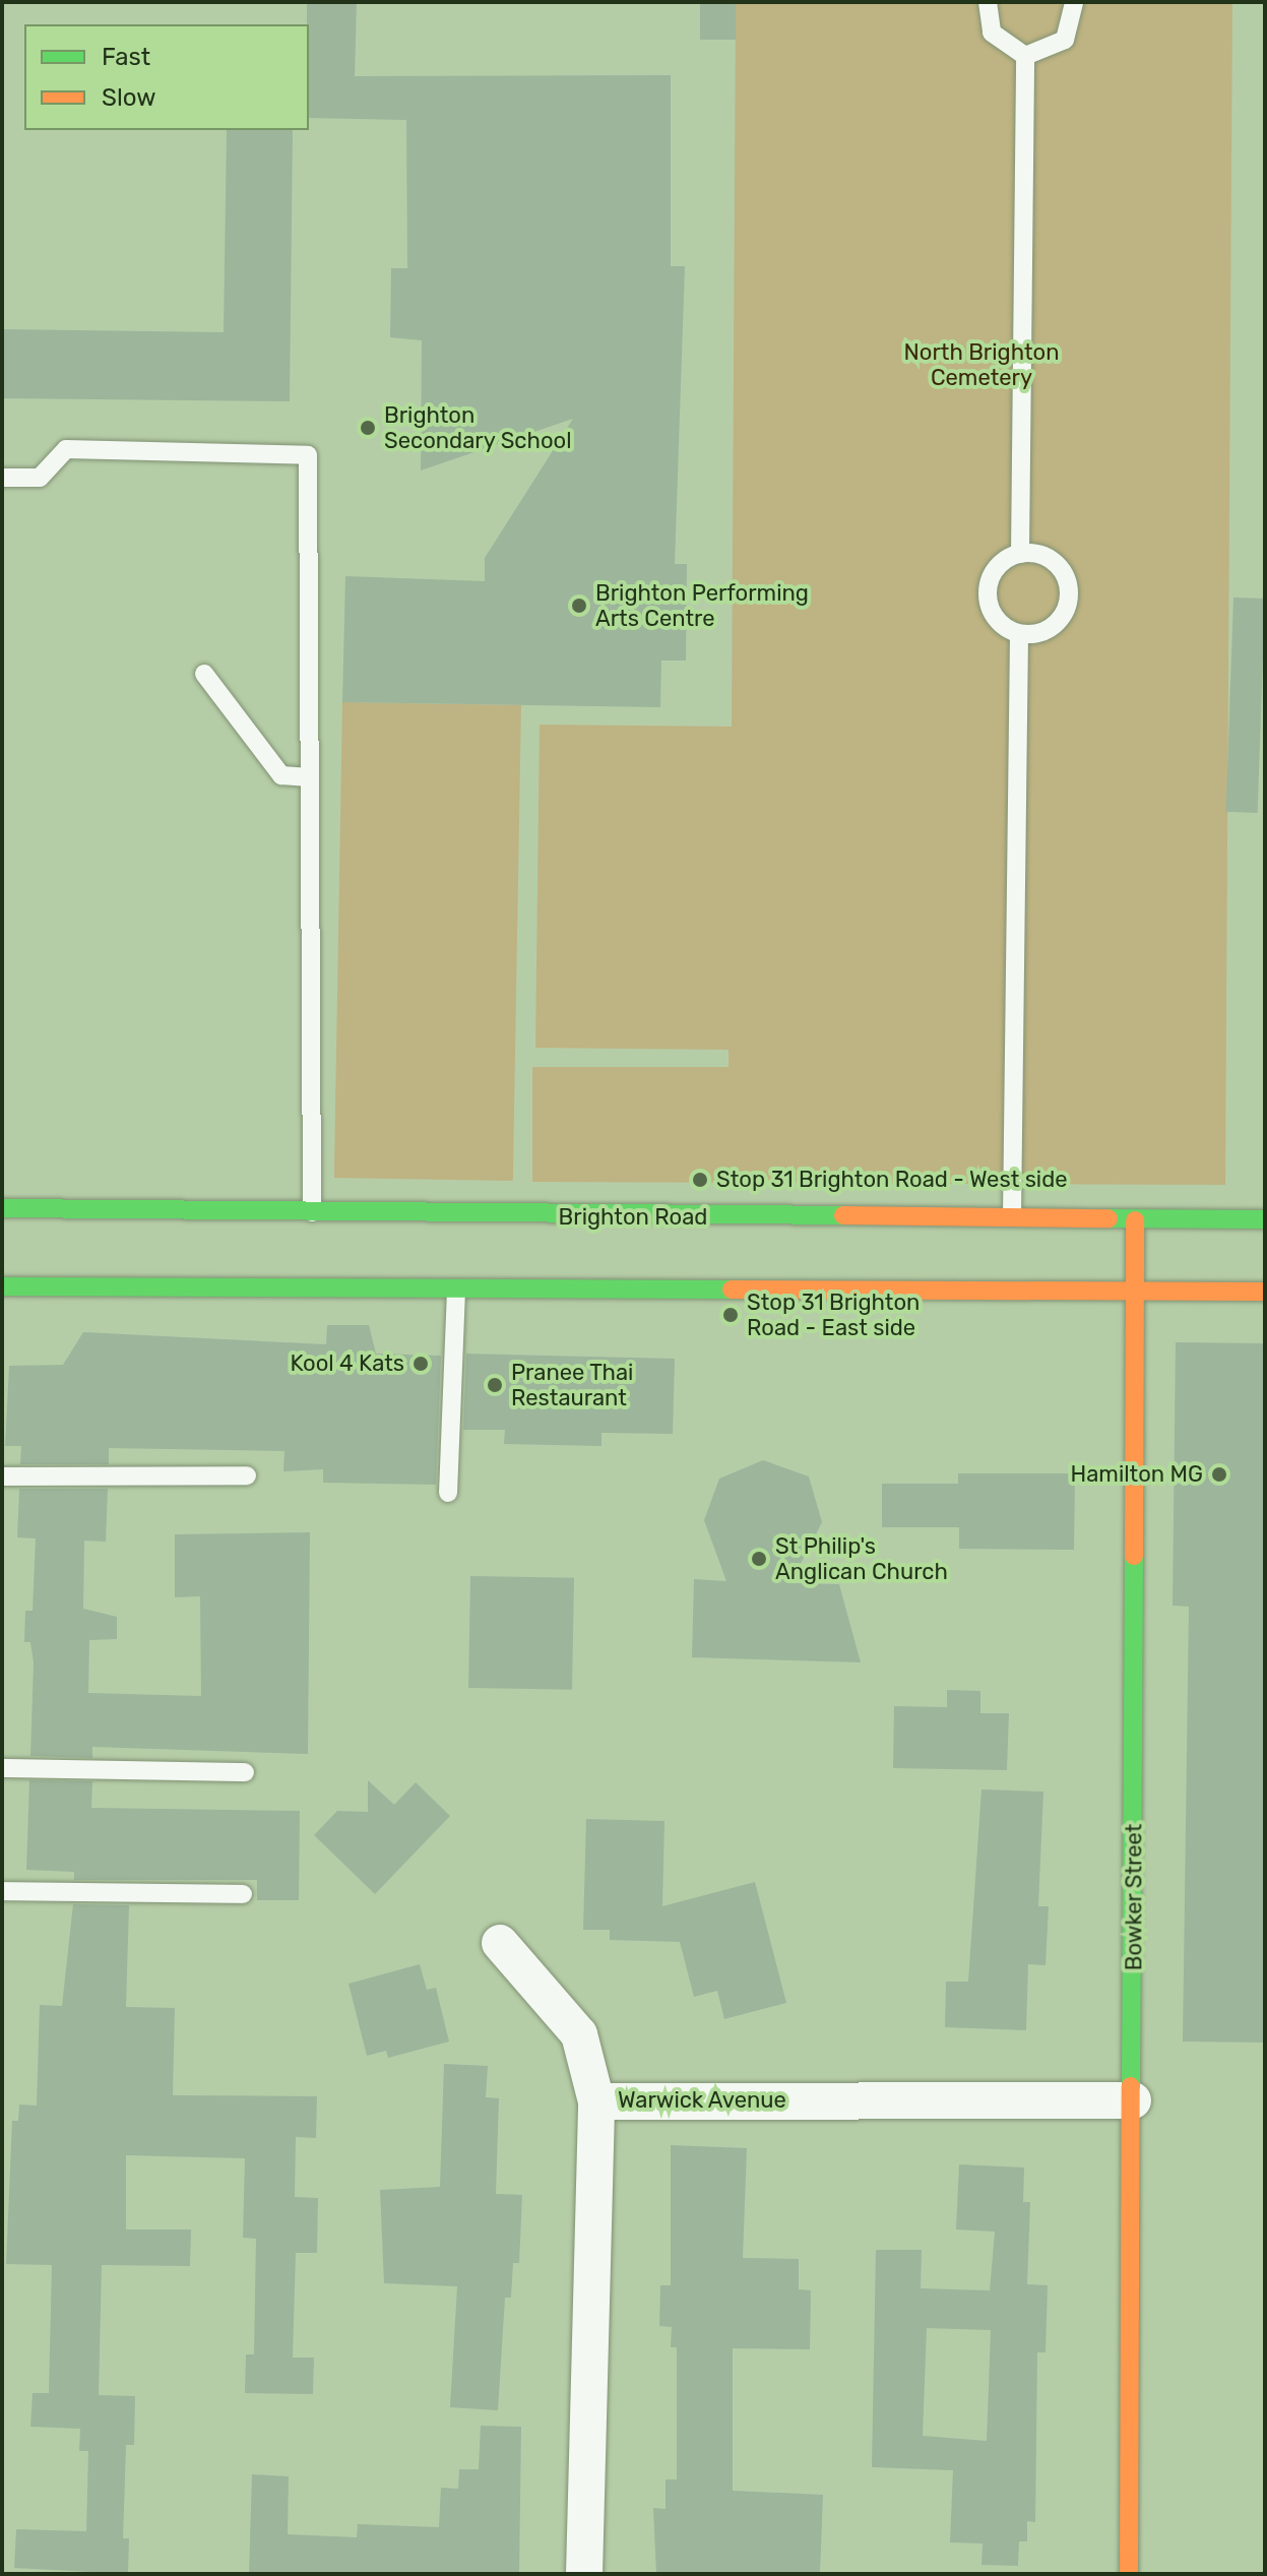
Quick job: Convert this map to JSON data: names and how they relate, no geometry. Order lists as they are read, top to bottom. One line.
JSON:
{"streets":{"main road":["Brighton Road","Bowker Street"],"street":["Warwick Avenue"]},"crossings":[["Brighton Road","Bowker Street"],["Bowker Street","Warwick Avenue"]],"parks":["North Brighton Cemetery"],"places":["Brighton Secondary School","Brighton Performing Arts Centre","Stop 31 Brighton Road - West side","Stop 31 Brighton Road - East side","Kool 4 Kats","Pranee Thai Restaurant","Hamilton MG","St Philip's Anglican Church"],"legend":["Fast","Slow"]}
